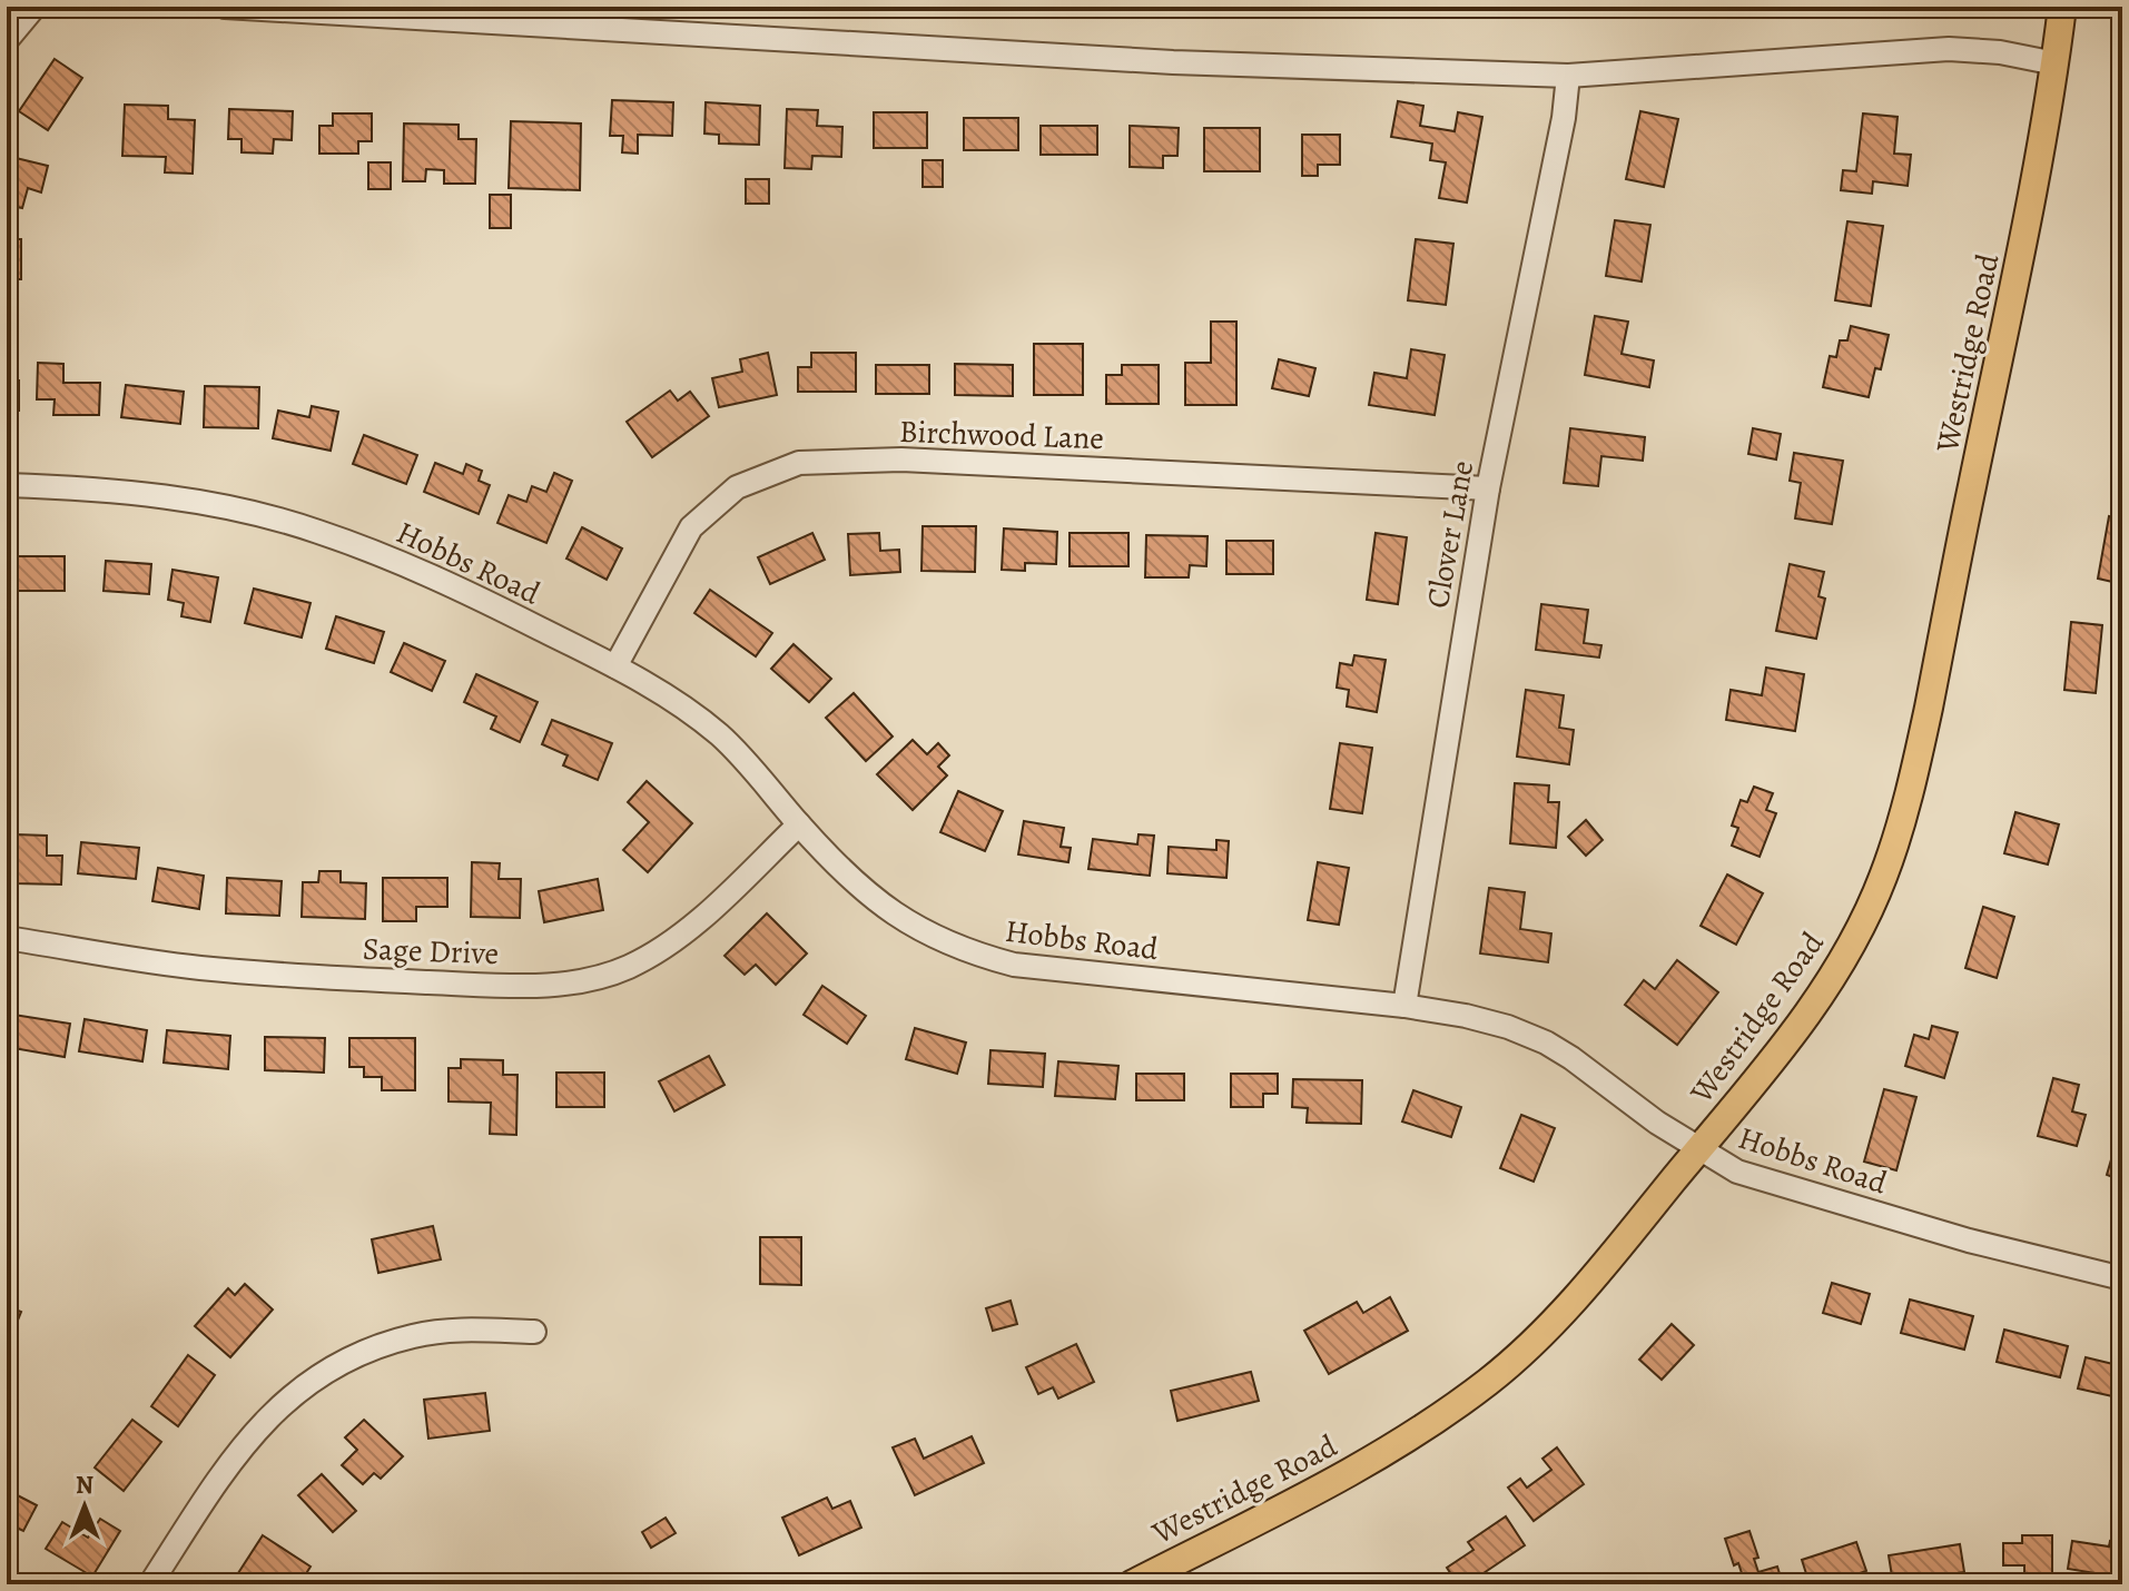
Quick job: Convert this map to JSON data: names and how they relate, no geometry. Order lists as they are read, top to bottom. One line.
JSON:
{"streets":{"main road":["Westridge Road"],"street":["Birchwood Lane","Clover Lane","Hobbs Road","Sage Drive"]},"crossings":[["Westridge Road","Hobbs Road"],["Birchwood Lane","Clover Lane"],["Birchwood Lane","Hobbs Road"],["Clover Lane","Hobbs Road"],["Hobbs Road","Sage Drive"]],"north":"top"}
